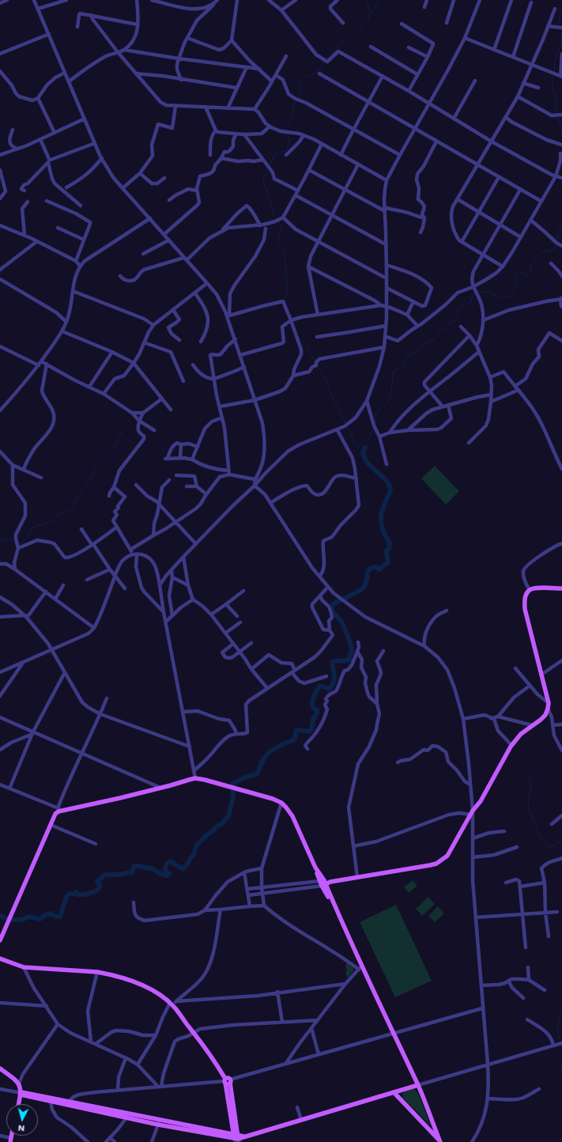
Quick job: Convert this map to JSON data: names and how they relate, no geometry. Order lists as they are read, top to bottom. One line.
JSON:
{"north":"bottom"}
